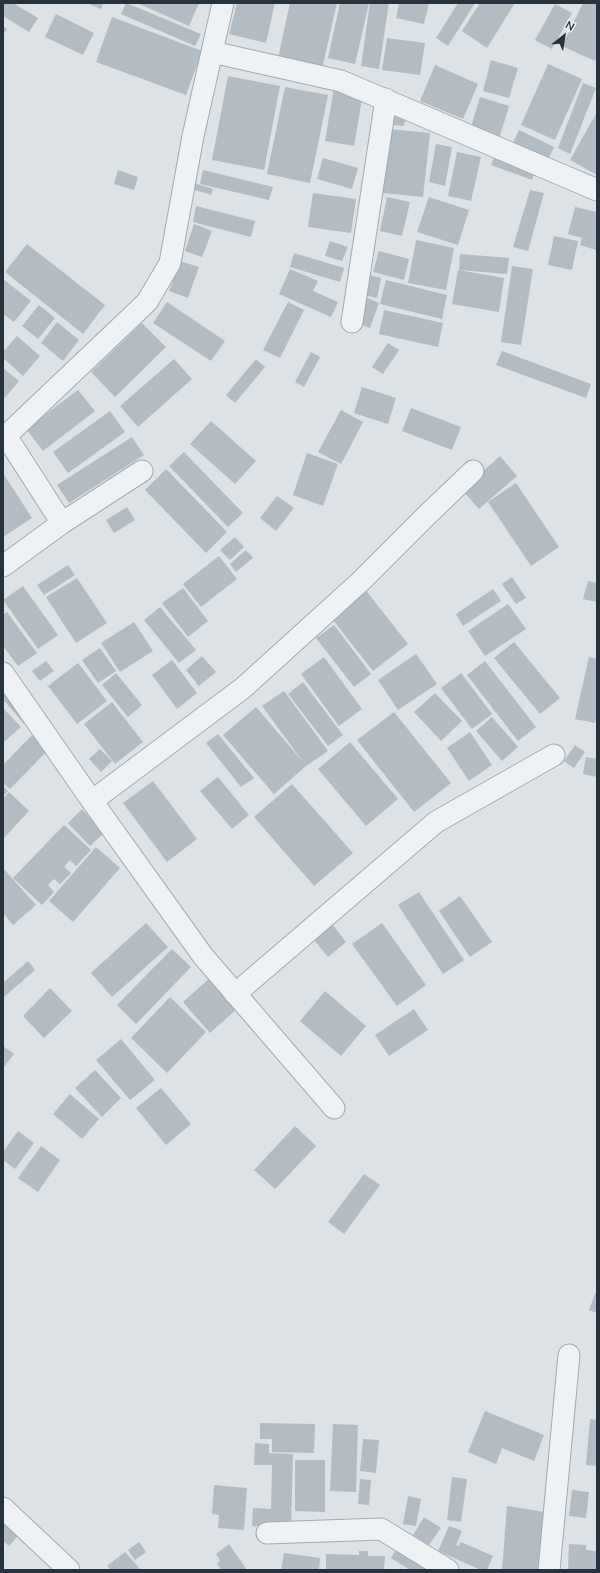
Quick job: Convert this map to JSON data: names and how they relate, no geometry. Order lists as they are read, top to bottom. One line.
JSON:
{"north":"top right"}
